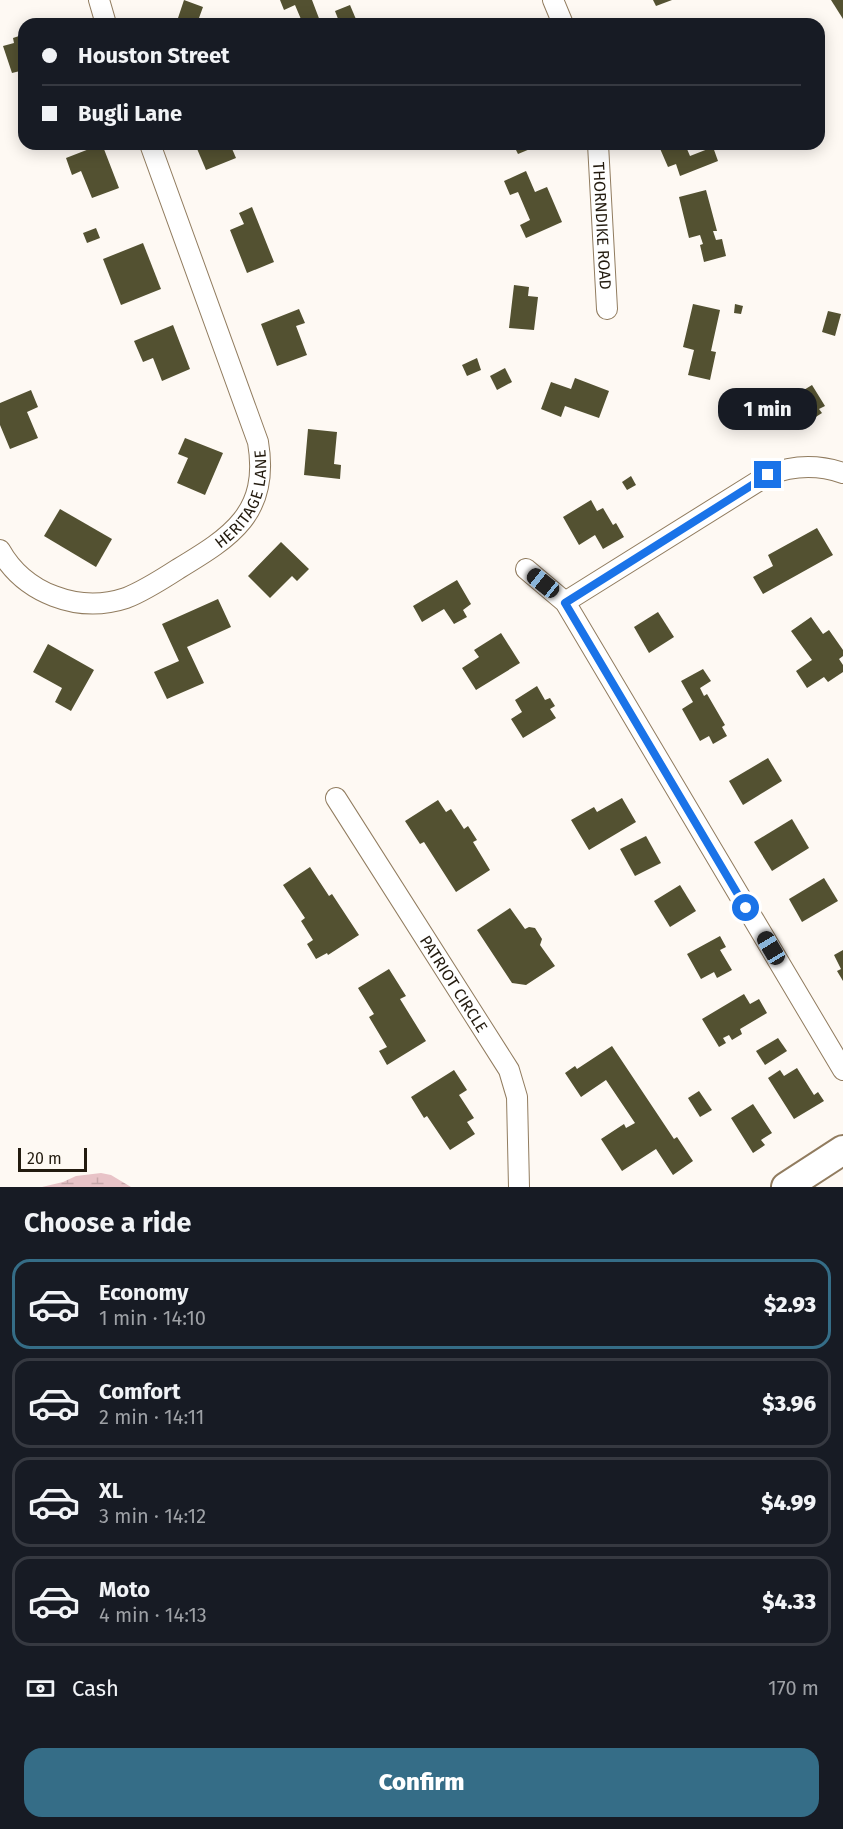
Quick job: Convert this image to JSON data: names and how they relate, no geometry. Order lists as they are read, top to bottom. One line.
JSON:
{"streets":{"street":["THORNDIKE ROAD","HERITAGE LANE","PATRIOT CIRCLE"]},"scale_bar":"20 m","page":{"banner":["Houston Street","Bugli Lane"],"bubble":"1 min","scale":"20 m","heading":"Choose a ride","list":[{"name":"Economy","note":"1 min · 14:10","value":"$2.93"},{"name":"Comfort","note":"2 min · 14:11","value":"$3.96"},{"name":"XL","note":"3 min · 14:12","value":"$4.99"},{"name":"Moto","note":"4 min · 14:13","value":"$4.33"}],"pay":["Cash","170 m"],"buttons":"Confirm"}}
